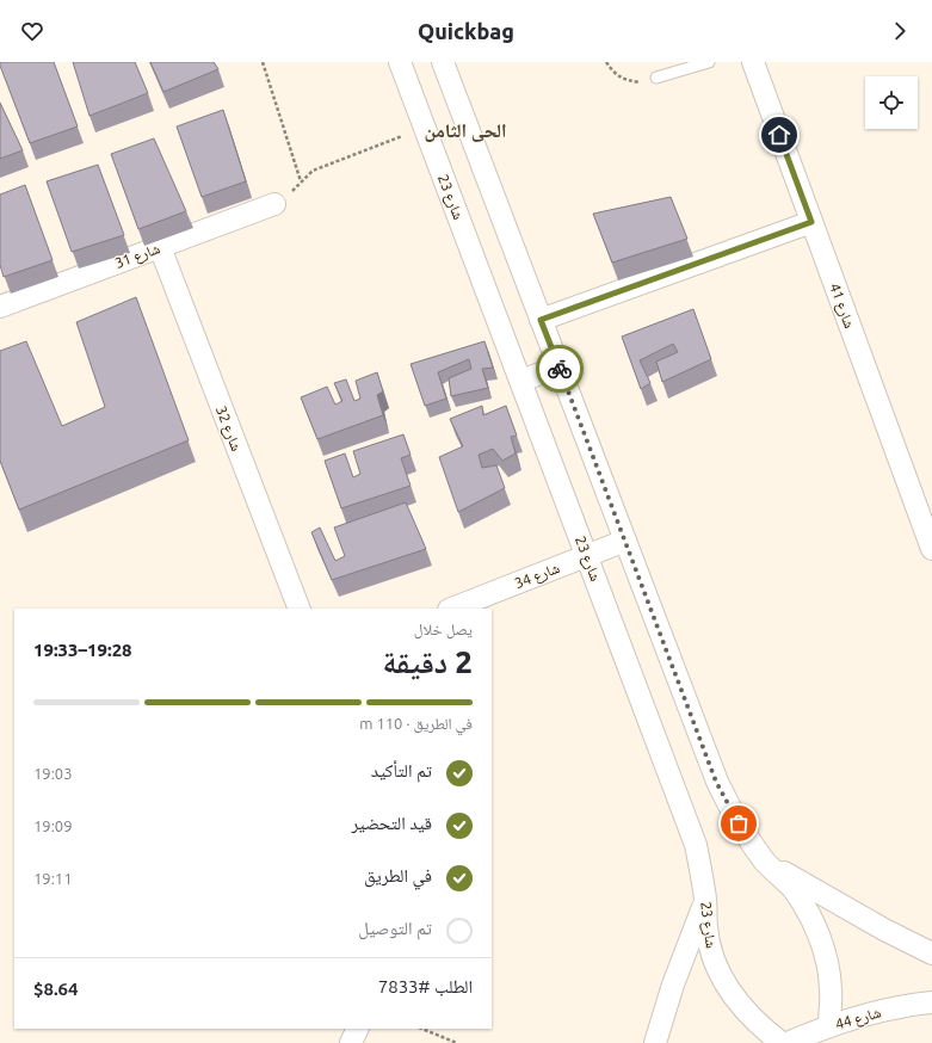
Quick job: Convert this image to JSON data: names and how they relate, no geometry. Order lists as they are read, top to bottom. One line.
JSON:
{"streets":{"street":["شارع 23","شارع 31","شارع 41","شارع 32","شارع 34","شارع 44"]},"crossings":[["شارع 23","شارع 34"],["شارع 31","شارع 32"]],"districts":["الحى الثامن"],"page":{"header":"Quickbag","heading":["2 دقيقة","يصل خلال","19:28–19:33"],"panel":["الطلب #7833","$8.64"],"bar":"في الطريق · 110 m","list":[["تم التأكيد","19:03"],["قيد التحضير","19:09"],["في الطريق","19:11"],"تم التوصيل"]}}
